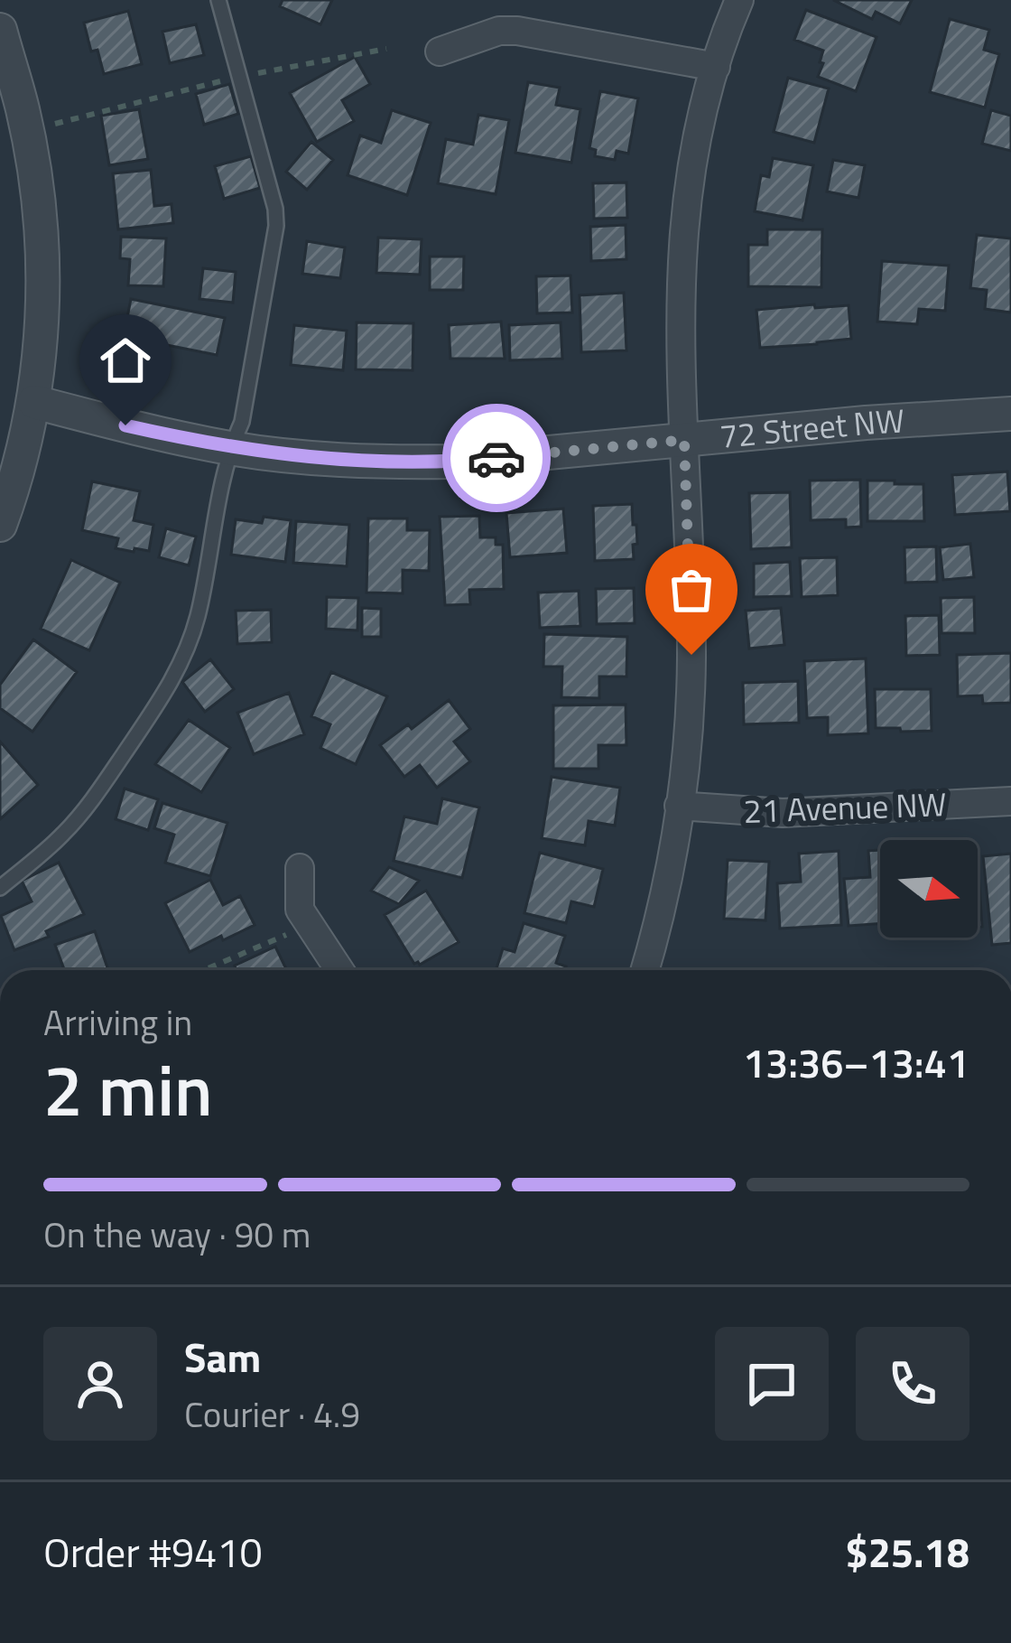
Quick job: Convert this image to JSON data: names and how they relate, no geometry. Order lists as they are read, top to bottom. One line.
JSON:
{"streets":{"street":["72 Street NW","21 Avenue NW"]},"north":"right","page":{"heading":["2 min","Arriving in","13:36–13:41"],"panel":["Sam","Courier · 4.9","Order #9410","$25.18"],"bar":"On the way · 90 m"}}
